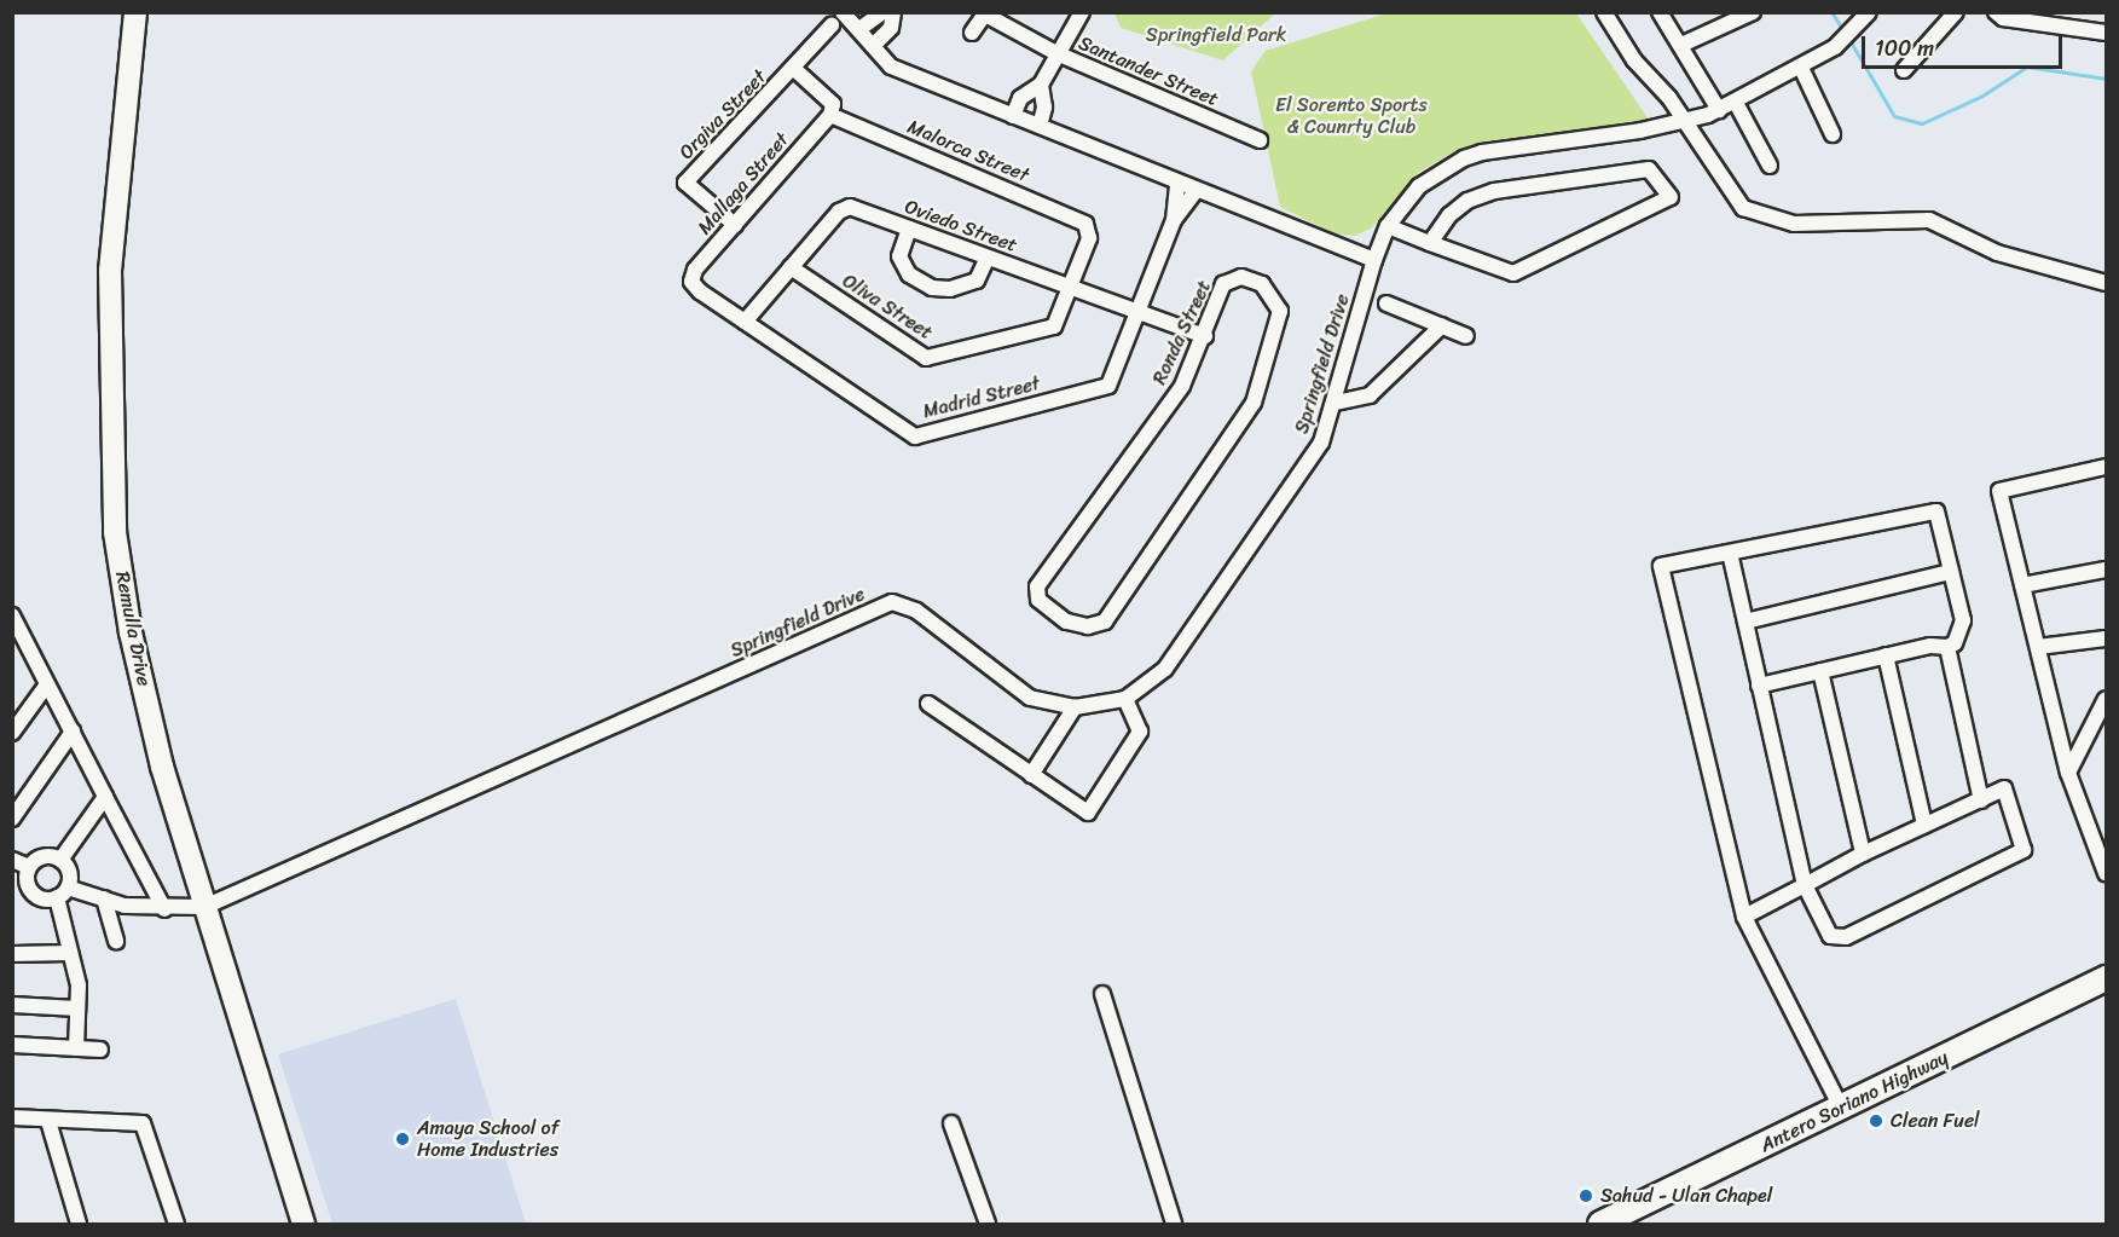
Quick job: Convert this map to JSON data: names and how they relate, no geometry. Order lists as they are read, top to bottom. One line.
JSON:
{"streets":{"main road":["Remulla Drive","Antero Soriano Highway"],"street":["Santander Street","Orgiva Street","Malorca Street","Mallaga Street","Oviedo Street","Oliva Street","Ronda Street","Springfield Drive","Madrid Street"]},"crossings":[["Orgiva Street","Mallaga Street"],["Malorca Street","Mallaga Street"],["Malorca Street","Oviedo Street"],["Malorca Street","Oliva Street"],["Mallaga Street","Madrid Street"],["Oviedo Street","Oliva Street"],["Oviedo Street","Ronda Street"],["Oviedo Street","Madrid Street"],["Springfield Drive","Remulla Drive"]],"parks":["Springfield Park","El Sorento Sports & Counrty Club"],"places":["Clean Fuel","Amaya School of Home Industries","Sahud - Ulan Chapel"],"scale_bar":"100 m"}
